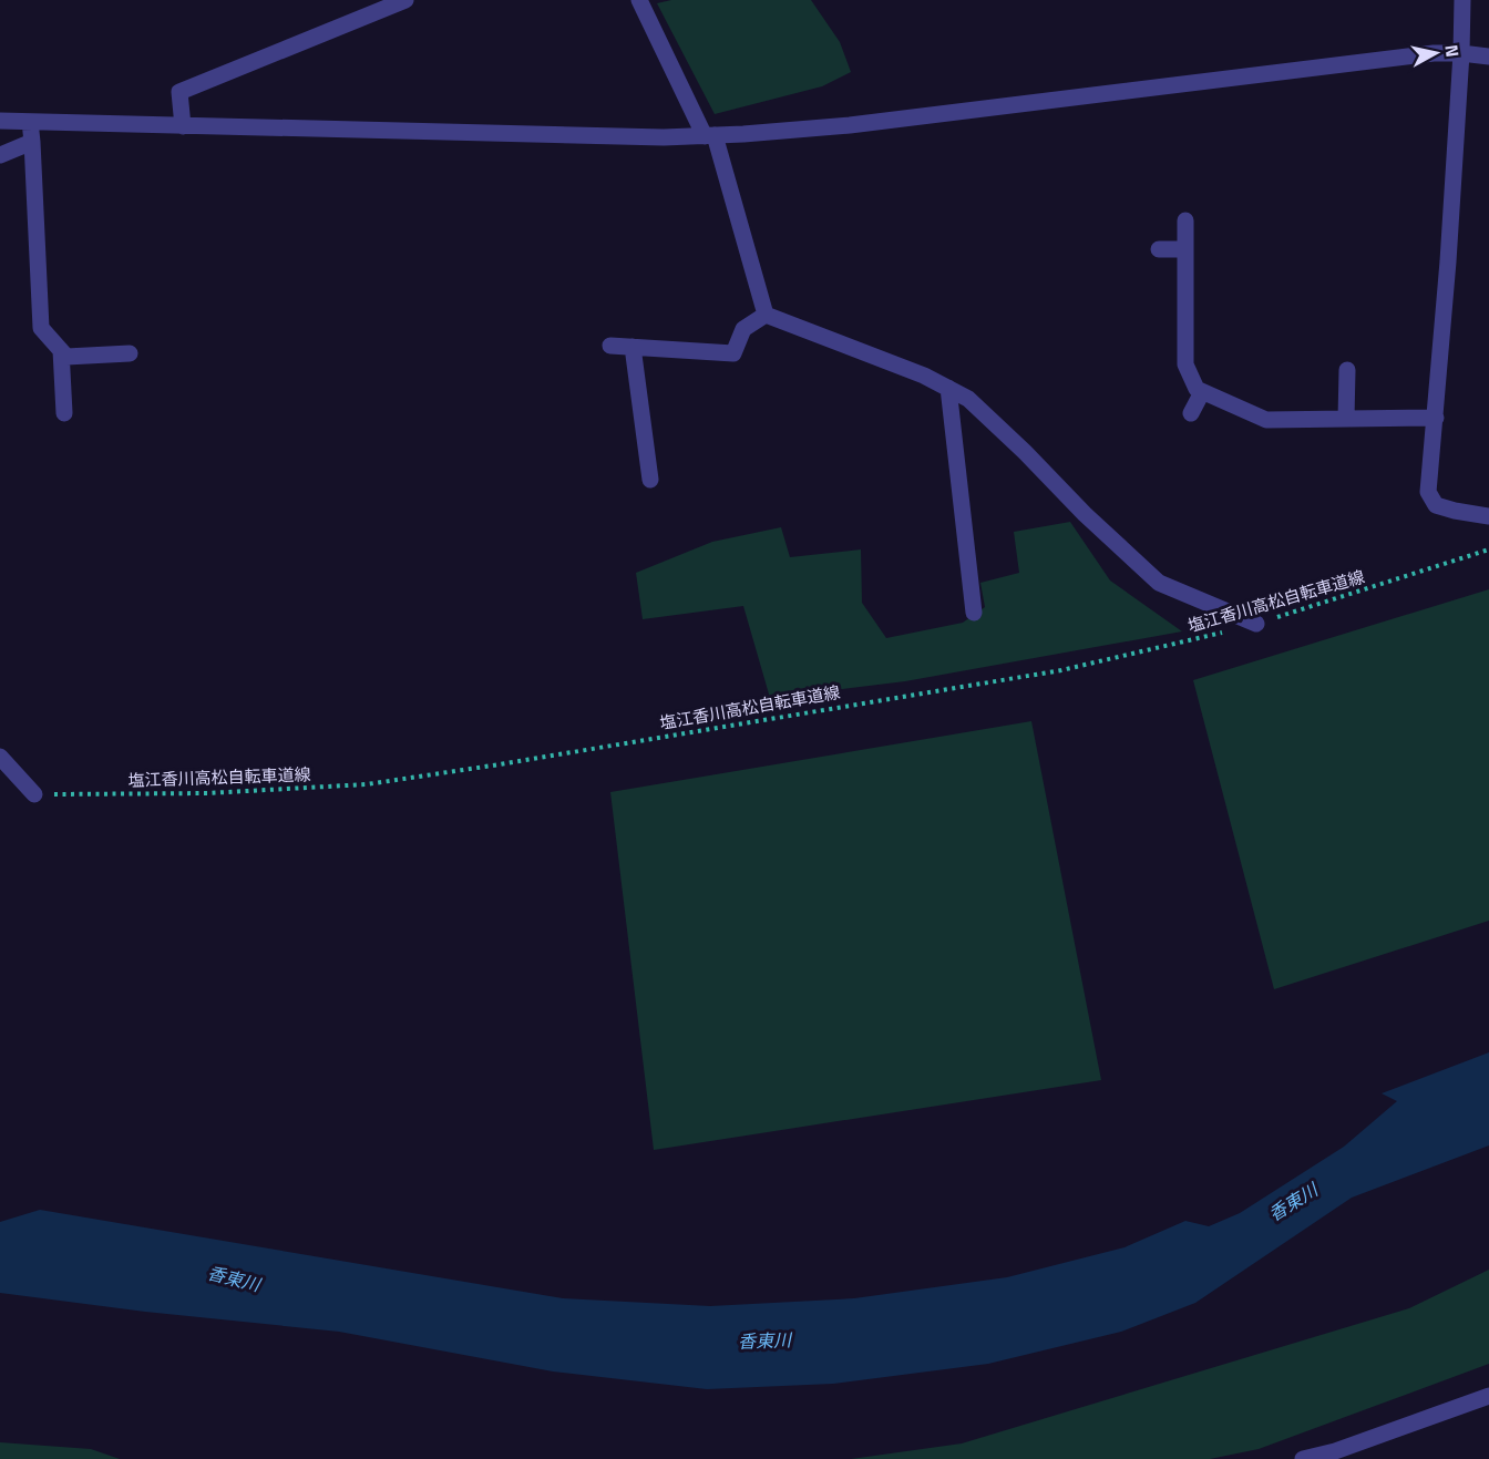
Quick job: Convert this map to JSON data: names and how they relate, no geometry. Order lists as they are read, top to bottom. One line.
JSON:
{"streets":{"path":["塩江香川高松自転車道線"]},"water":["香東川"],"north":"right"}
